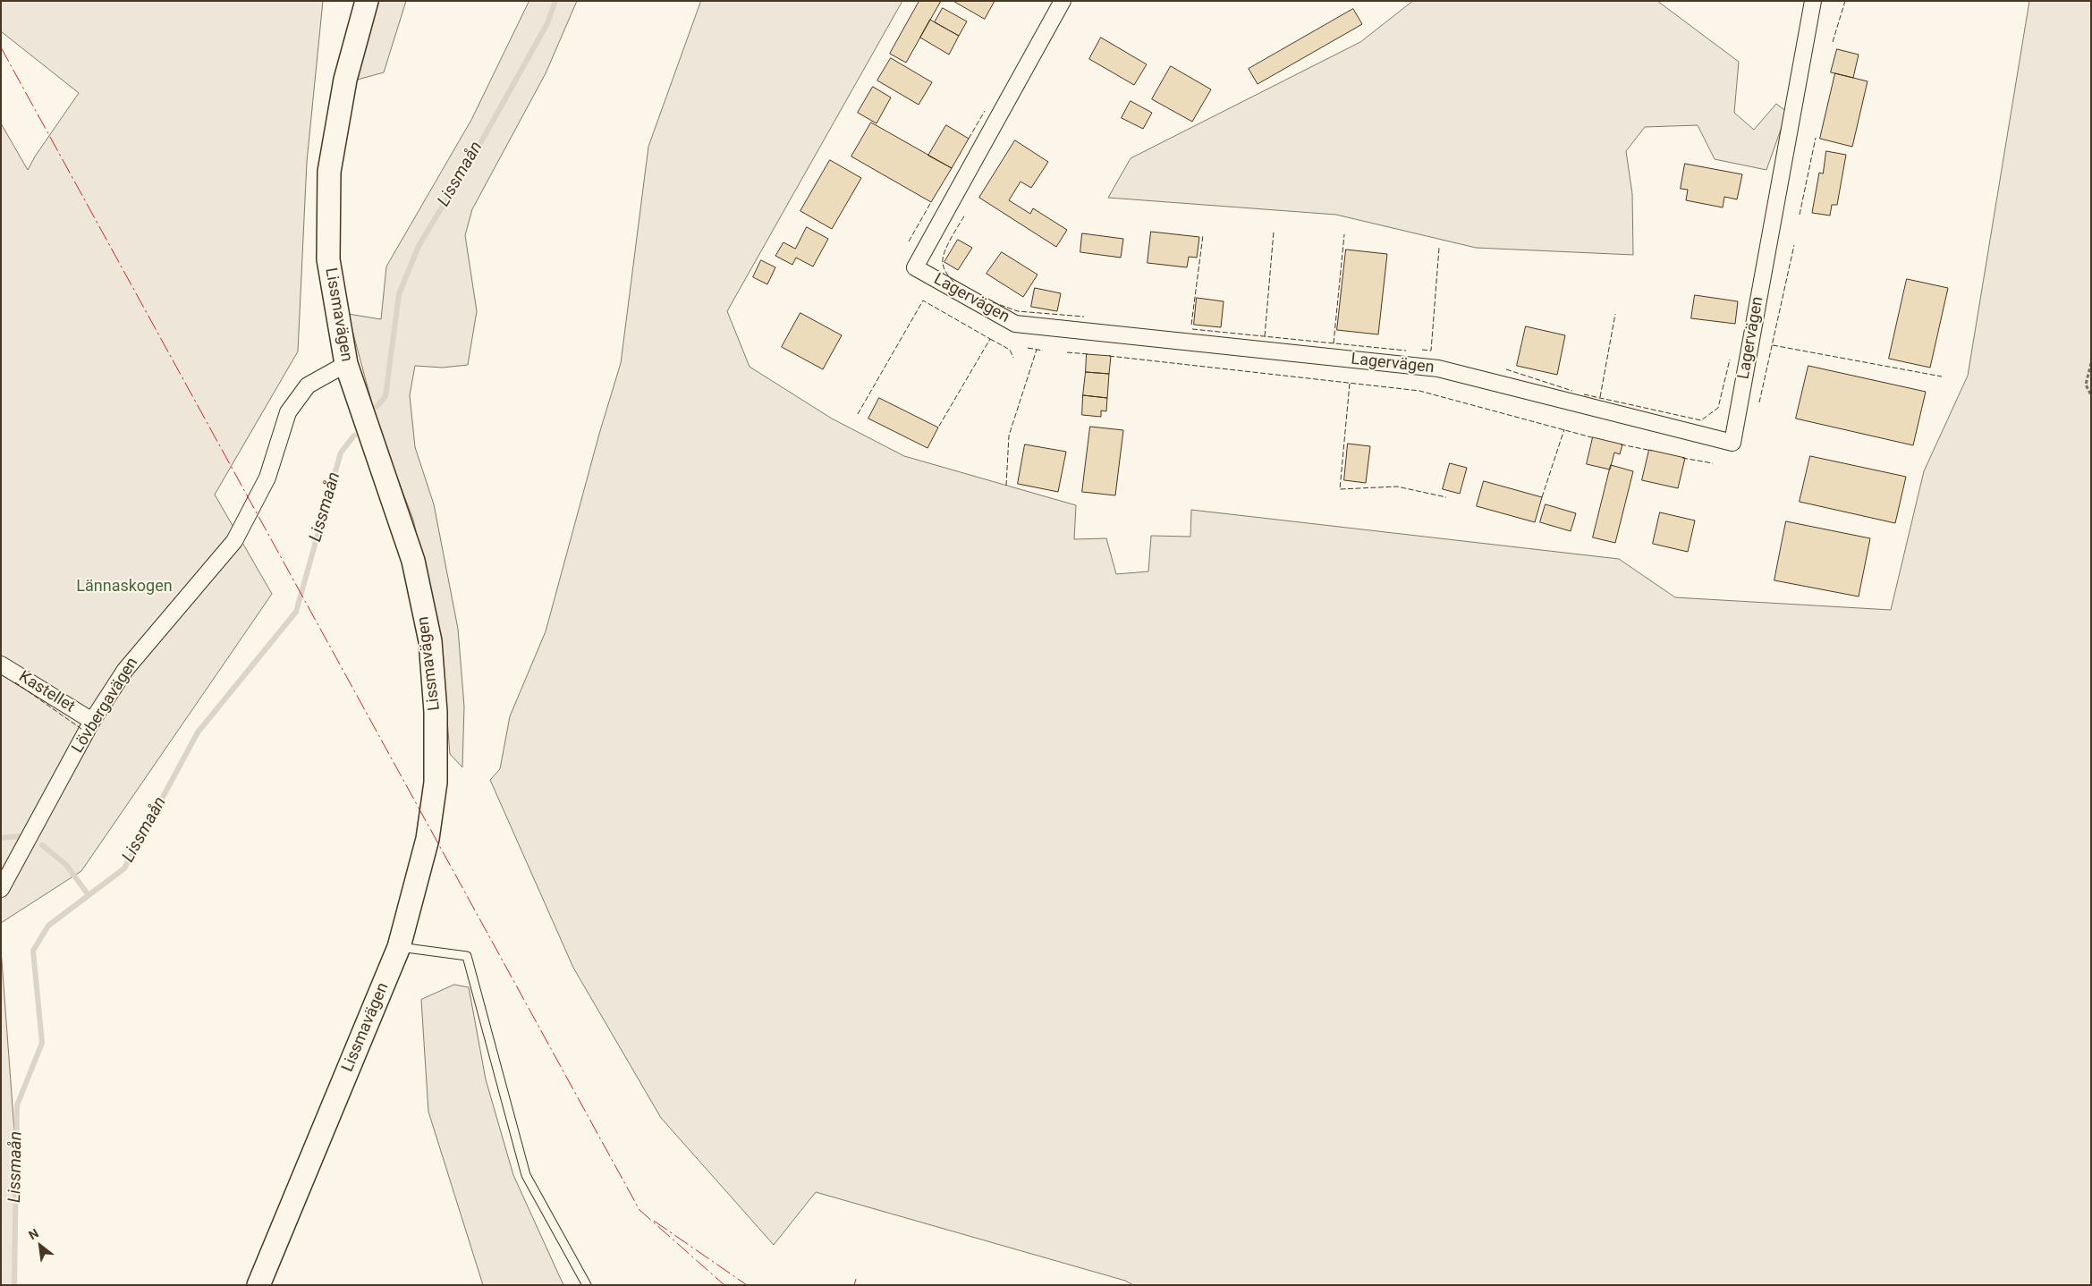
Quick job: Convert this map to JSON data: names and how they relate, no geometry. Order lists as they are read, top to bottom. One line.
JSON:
{"streets":{"street":["Lagervägen","Lissmavägen","Kastellet","Lövbergavägen"]},"crossings":[["Lissmavägen","Lövbergavägen"],["Kastellet","Lövbergavägen"]],"water":["Lissmaån"],"parks":["Lännaskogen"],"north":"top left"}
